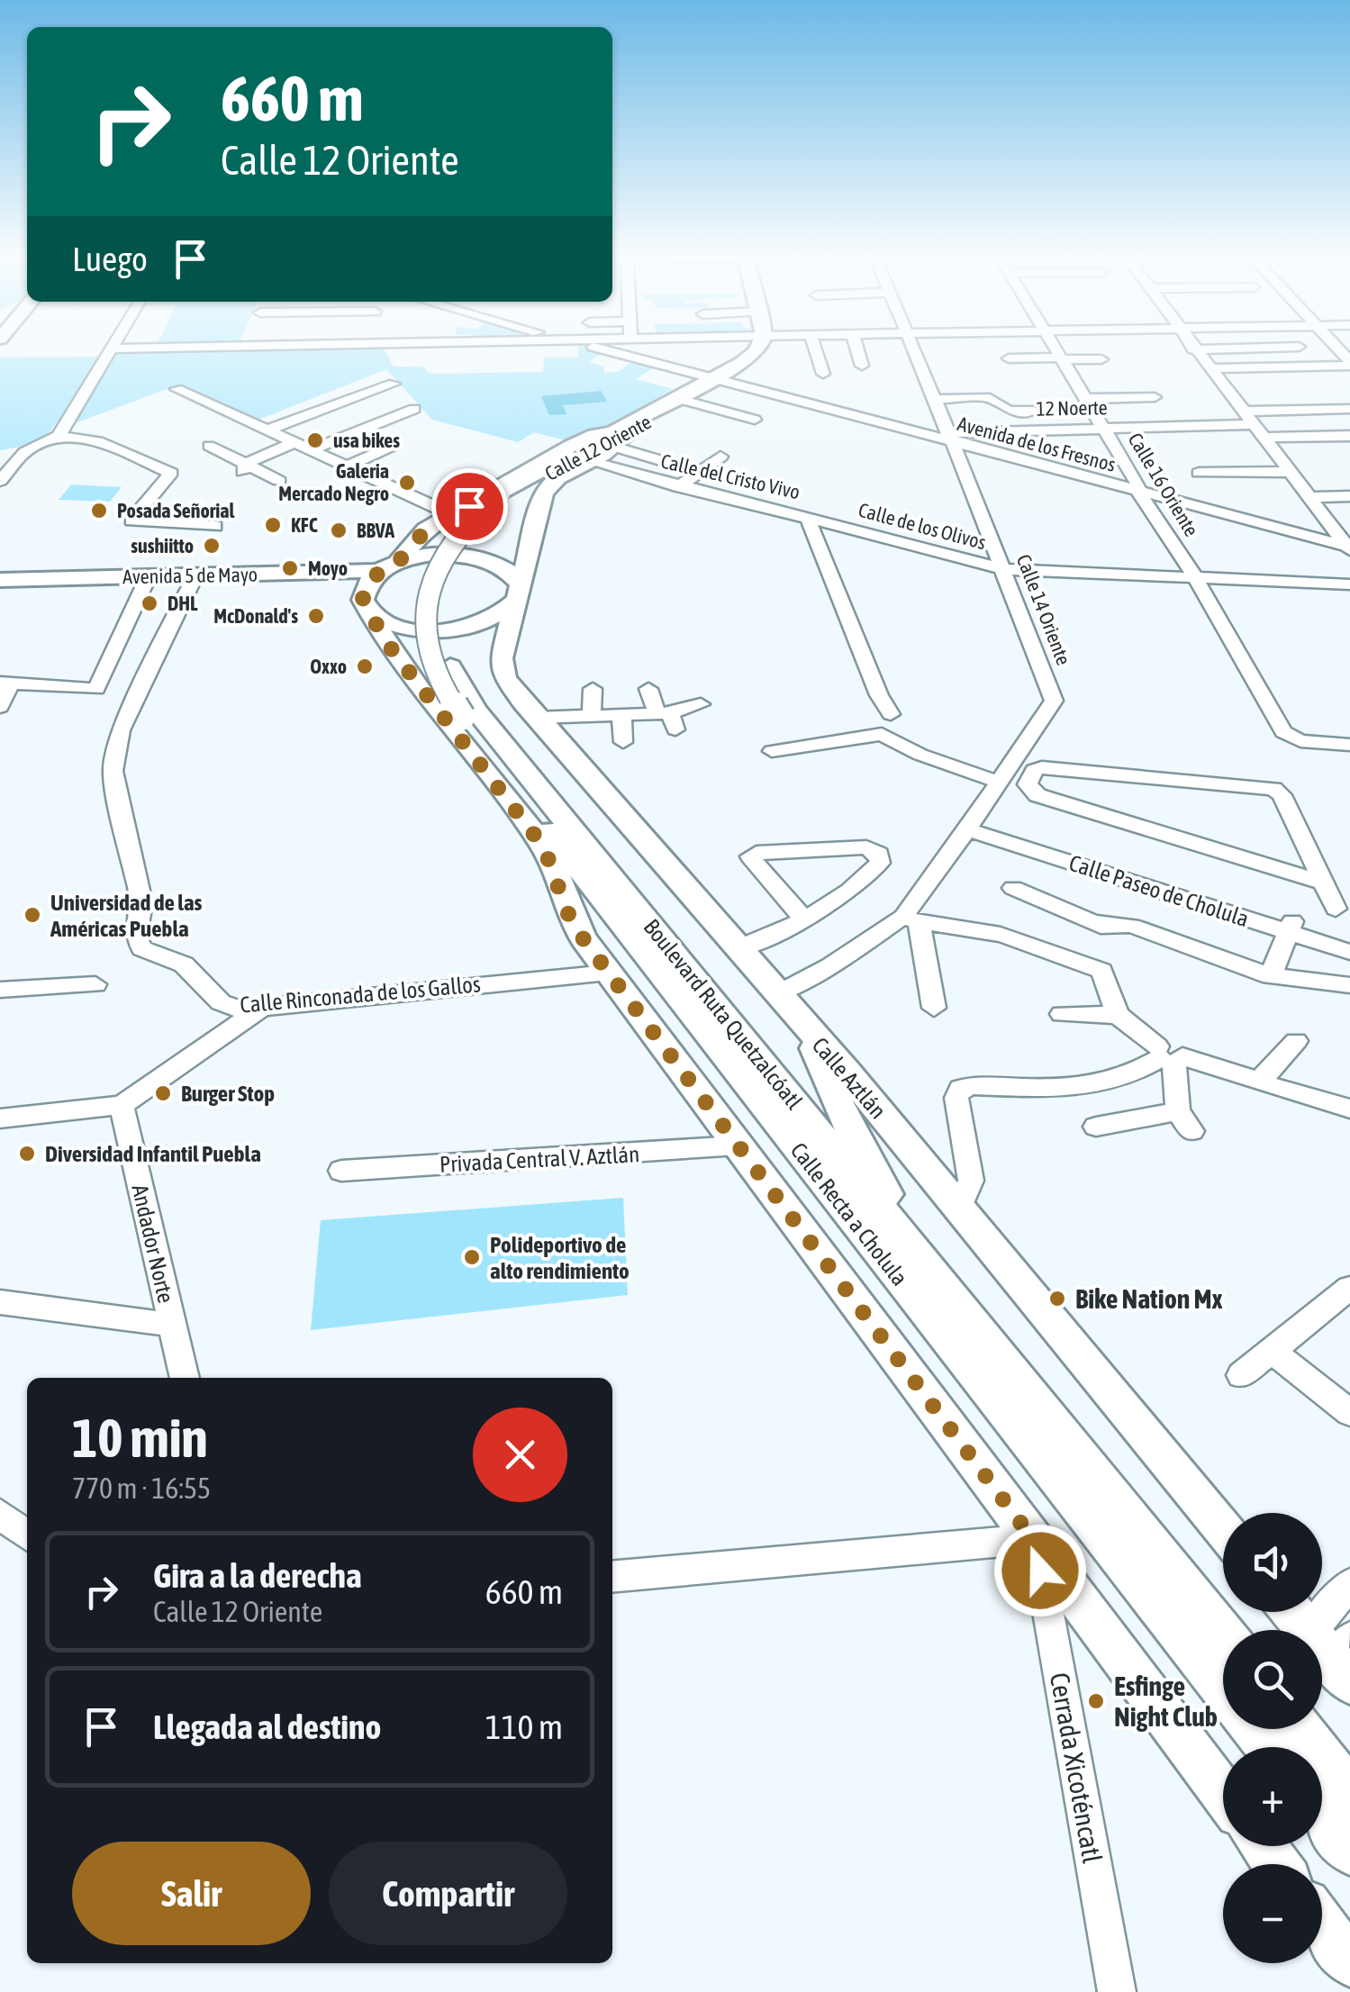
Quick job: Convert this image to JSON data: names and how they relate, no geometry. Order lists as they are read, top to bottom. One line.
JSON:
{"streets":{"main road":["Calle 12 Oriente","Avenida 5 de Mayo","Boulevard Ruta Quetzalcóatl","Calle Aztlán","Calle Recta a Cholula"],"street":["12 Noerte","Avenida de los Fresnos","Calle del Cristo Vivo","Calle 16 Oriente","Calle de los Olivos","Calle 14 Oriente","Calle Paseo de Cholula","Calle Rinconada de los Gallos","Privada Central V. Aztlán","Andador Norte","Cerrada Xicoténcatl"]},"crossings":[["12 Noerte","Avenida de los Fresnos"],["12 Noerte","Calle 16 Oriente"],["12 Noerte","Calle 14 Oriente"],["Avenida de los Fresnos","Calle 12 Oriente"],["Avenida de los Fresnos","Calle 16 Oriente"],["Avenida de los Fresnos","Calle 14 Oriente"],["Calle 12 Oriente","Avenida 5 de Mayo"],["Calle 12 Oriente","Boulevard Ruta Quetzalcóatl"],["Calle 12 Oriente","Calle Aztlán"],["Calle 12 Oriente","Calle Recta a Cholula"],["Calle del Cristo Vivo","Calle de los Olivos"],["Calle del Cristo Vivo","Calle Aztlán"],["Calle 16 Oriente","Calle de los Olivos"],["Calle de los Olivos","Calle 14 Oriente"],["Avenida 5 de Mayo","Calle Rinconada de los Gallos"],["Avenida 5 de Mayo","Calle Aztlán"],["Calle 14 Oriente","Calle Paseo de Cholula"],["Calle 14 Oriente","Calle Aztlán"]],"places":["usa bikes","Galeria Mercado Negro","Posada Señorial","KFC","BBVA","sushiitto","Moyo","DHL","McDonald's","Oxxo","Universidad de las Américas Puebla","Burger Stop","Diversidad Infantil Puebla","Polideportivo de alto rendimiento","Bike Nation Mx","Esfinge Night Club"],"page":{"turn":["660 m","Calle 12 Oriente"],"then":"Luego","heading":["10 min","770 m · 16:55"],"map_buttons":["+","−"],"list":[{"name":"Gira a la derecha","note":"Calle 12 Oriente","value":"660 m"},{"name":"Llegada al destino","value":"110 m"}],"buttons":["Salir","Compartir"]}}
